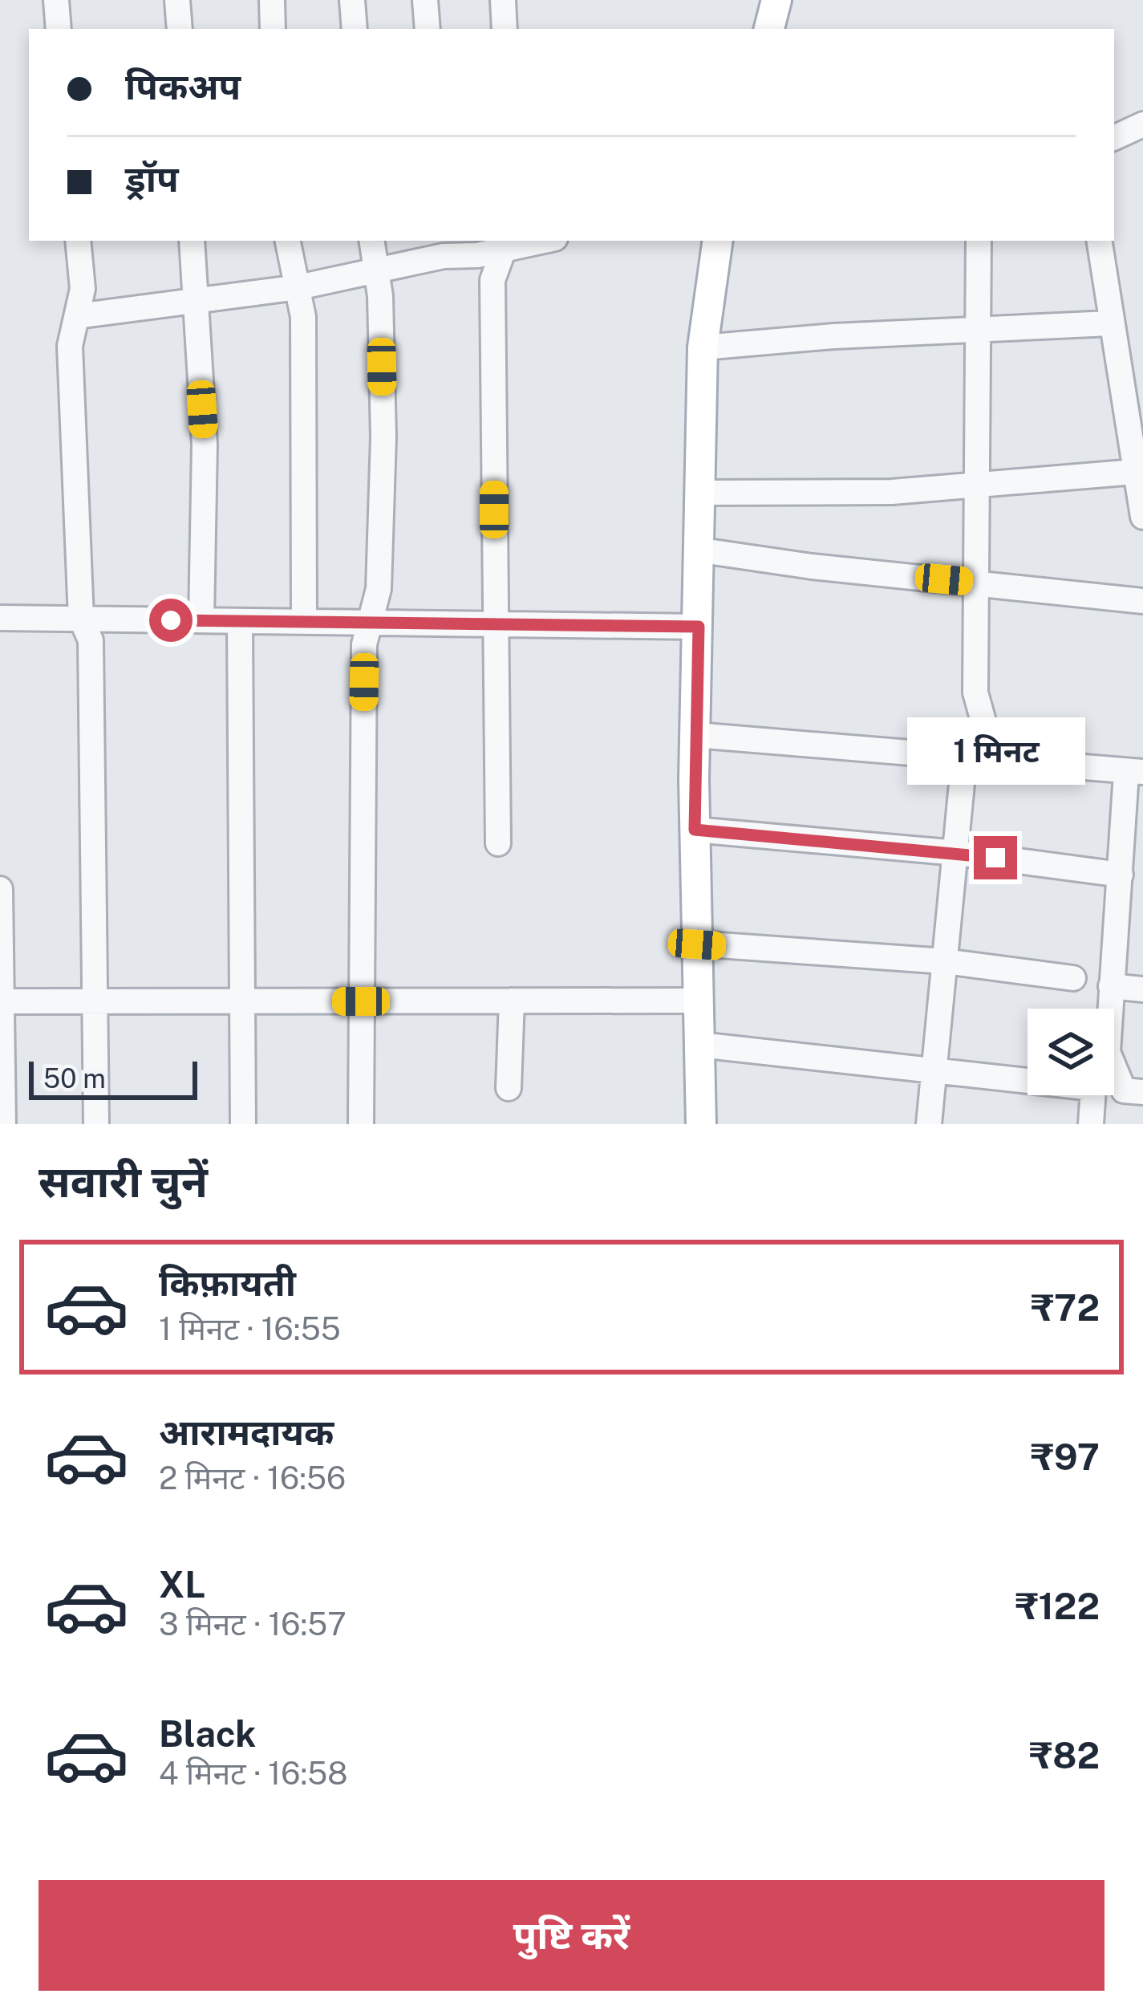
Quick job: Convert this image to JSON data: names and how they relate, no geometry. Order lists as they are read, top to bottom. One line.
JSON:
{"scale_bar":"50 m","page":{"banner":["पिकअप","ड्रॉप"],"bubble":"1 मिनट","scale":"50 m","heading":"सवारी चुनें","list":[{"name":"किफ़ायती","note":"1 मिनट · 16:55","value":"₹72"},{"name":"आरामदायक","note":"2 मिनट · 16:56","value":"₹97"},{"name":"XL","note":"3 मिनट · 16:57","value":"₹122"},{"name":"Black","note":"4 मिनट · 16:58","value":"₹82"}],"buttons":"पुष्टि करें"}}
